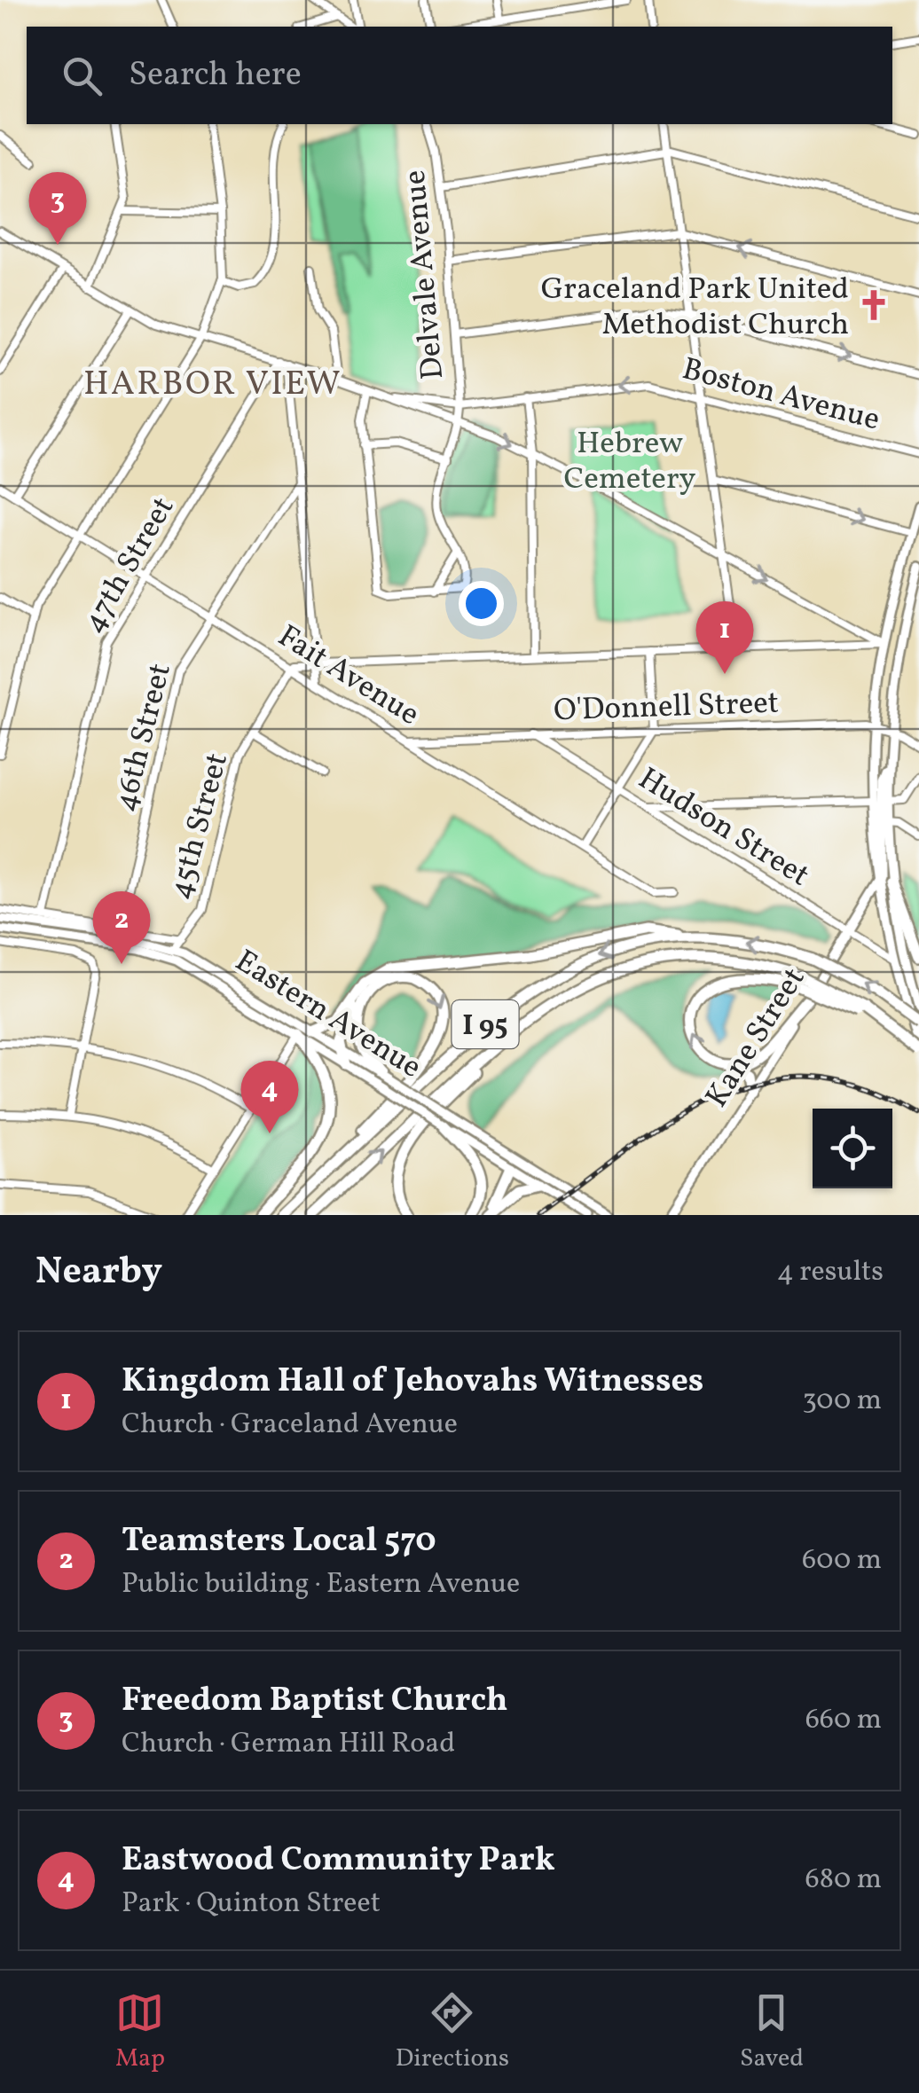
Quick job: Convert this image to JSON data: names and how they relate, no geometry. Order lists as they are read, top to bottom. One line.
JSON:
{"streets":{"highway":["I 95"],"main road":["Eastern Avenue","Kane Street"],"street":["Delvale Avenue","Boston Avenue","47th Street","Fait Avenue","O'Donnell Street","46th Street","45th Street","Hudson Street"]},"crossings":[["Delvale Avenue","Boston Avenue"],["47th Street","Fait Avenue"],["Fait Avenue","O'Donnell Street"],["Fait Avenue","46th Street"],["Fait Avenue","45th Street"],["O'Donnell Street","Hudson Street"],["45th Street","Eastern Avenue"],["Hudson Street","Kane Street"]],"districts":["HARBOR VIEW"],"parks":["Hebrew Cemetery"],"places":{"church":["Graceland Park United Methodist Church"]},"page":{"search":"Search here","pins":["3","1","2","4"],"heading":["Nearby","4 results"],"list":[{"mark":"1","name":"Kingdom Hall of Jehovahs Witnesses","note":"Church · Graceland Avenue","value":"300 m"},{"mark":"2","name":"Teamsters Local 570","note":"Public building · Eastern Avenue","value":"600 m"},{"mark":"3","name":"Freedom Baptist Church","note":"Church · German Hill Road","value":"660 m"},{"mark":"4","name":"Eastwood Community Park","note":"Park · Quinton Street","value":"680 m"}],"nav":["Map","Directions","Saved"]}}
